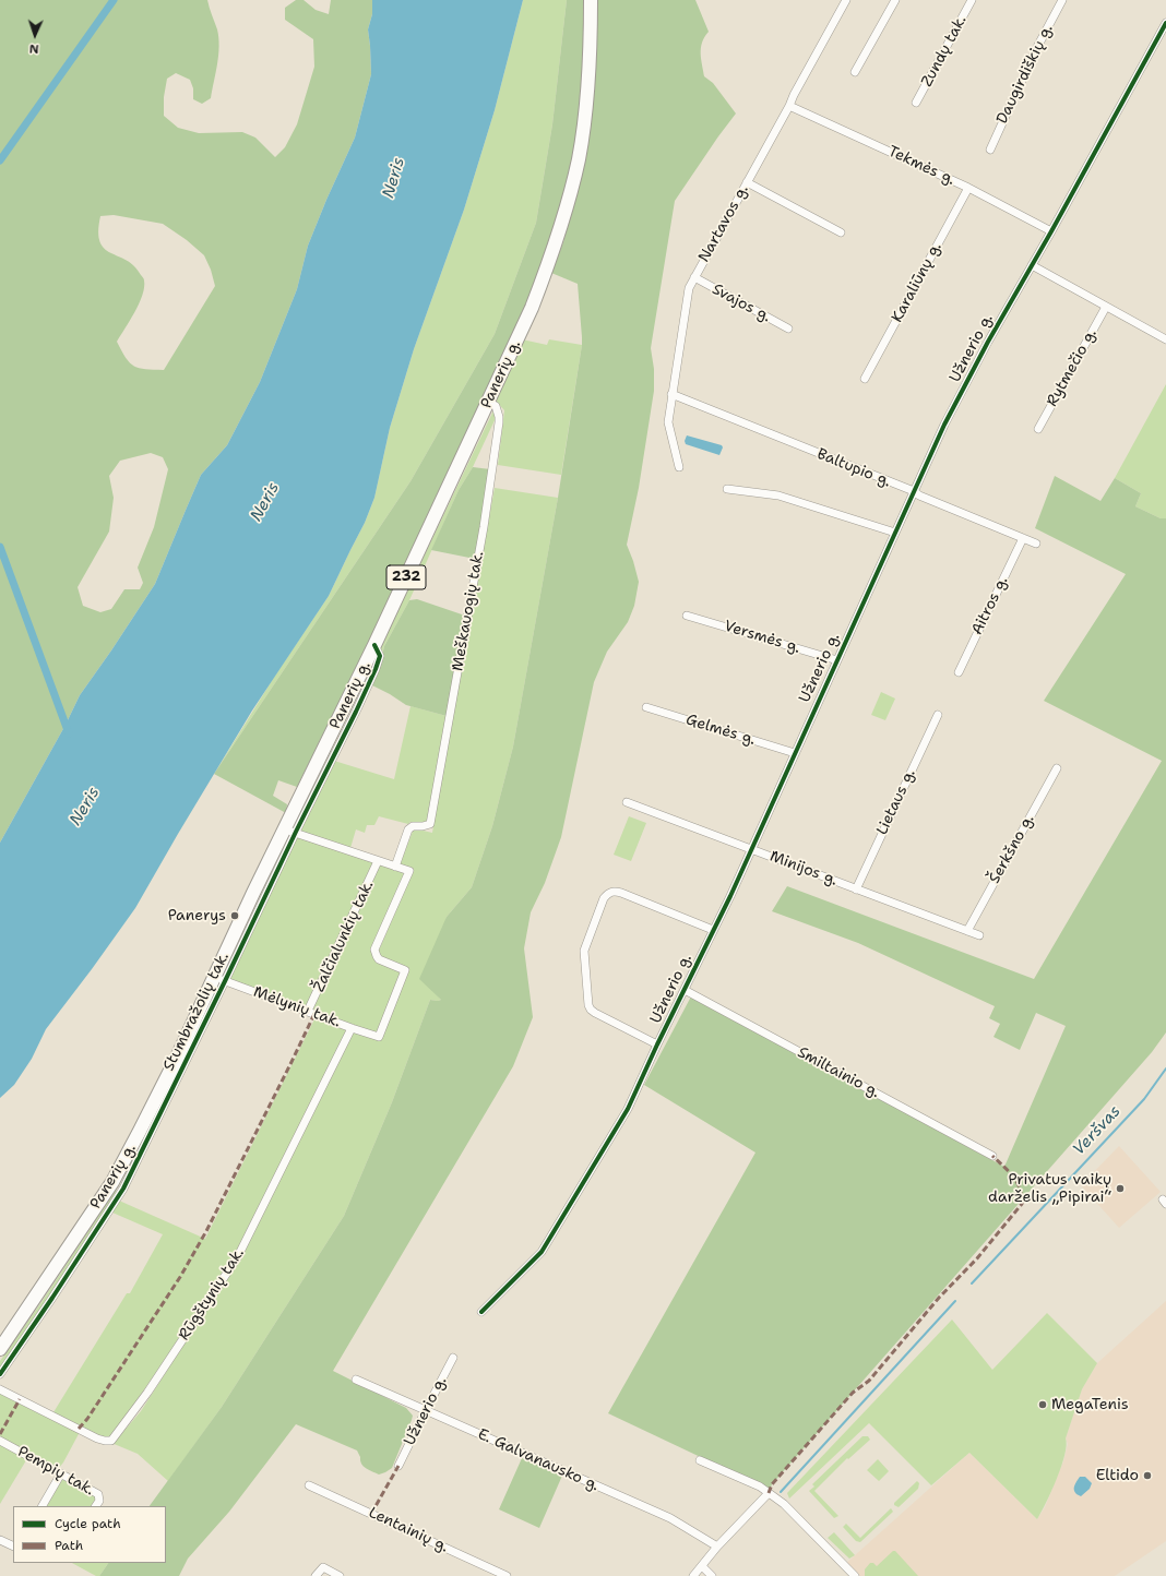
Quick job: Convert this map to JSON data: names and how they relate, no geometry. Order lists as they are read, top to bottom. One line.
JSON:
{"streets":{"main road":["Panerių g.","232"],"street":["Zundų tak.","Daugirdiškių g.","Tekmės g.","Nartavos g.","Karaliūnų g.","Svajos g.","Užnerio g.","Rytmečio g.","Baltupio g.","Aitros g.","Meškauogių tak.","Versmės g.","Gelmės g.","Lietaus g.","Šerkšno g.","Minijos g.","Žalčialunkių tak.","Mėlynių tak.","Stumbražolių tak.","Smiltainio g.","Rūgštynių tak.","E. Galvanausko g.","Pempių tak.","Lentainių g."]},"crossings":[["Tekmės g.","Nartavos g."],["Tekmės g.","Karaliūnų g."],["Tekmės g.","Užnerio g."],["Nartavos g.","Svajos g."],["Nartavos g.","Baltupio g."],["Užnerio g.","Baltupio g."],["Užnerio g.","Versmės g."],["Užnerio g.","Gelmės g."],["Užnerio g.","Minijos g."],["Užnerio g.","Smiltainio g."],["Užnerio g.","E. Galvanausko g."],["Panerių g.","Meškauogių tak."],["Panerių g.","Mėlynių tak."],["Panerių g.","Stumbražolių tak."],["Baltupio g.","Aitros g."],["Meškauogių tak.","Mėlynių tak."],["Lietaus g.","Minijos g."],["Šerkšno g.","Minijos g."],["Žalčialunkių tak.","Mėlynių tak."],["Mėlynių tak.","Stumbražolių tak."],["Mėlynių tak.","Rūgštynių tak."]],"water":["Neris","Veršvas"],"places":["Panerys","Privatus vaikų darželis „Pipirai“","MegaTenis","Eltido"],"legend":["Cycle path","Path"],"north":"bottom"}
